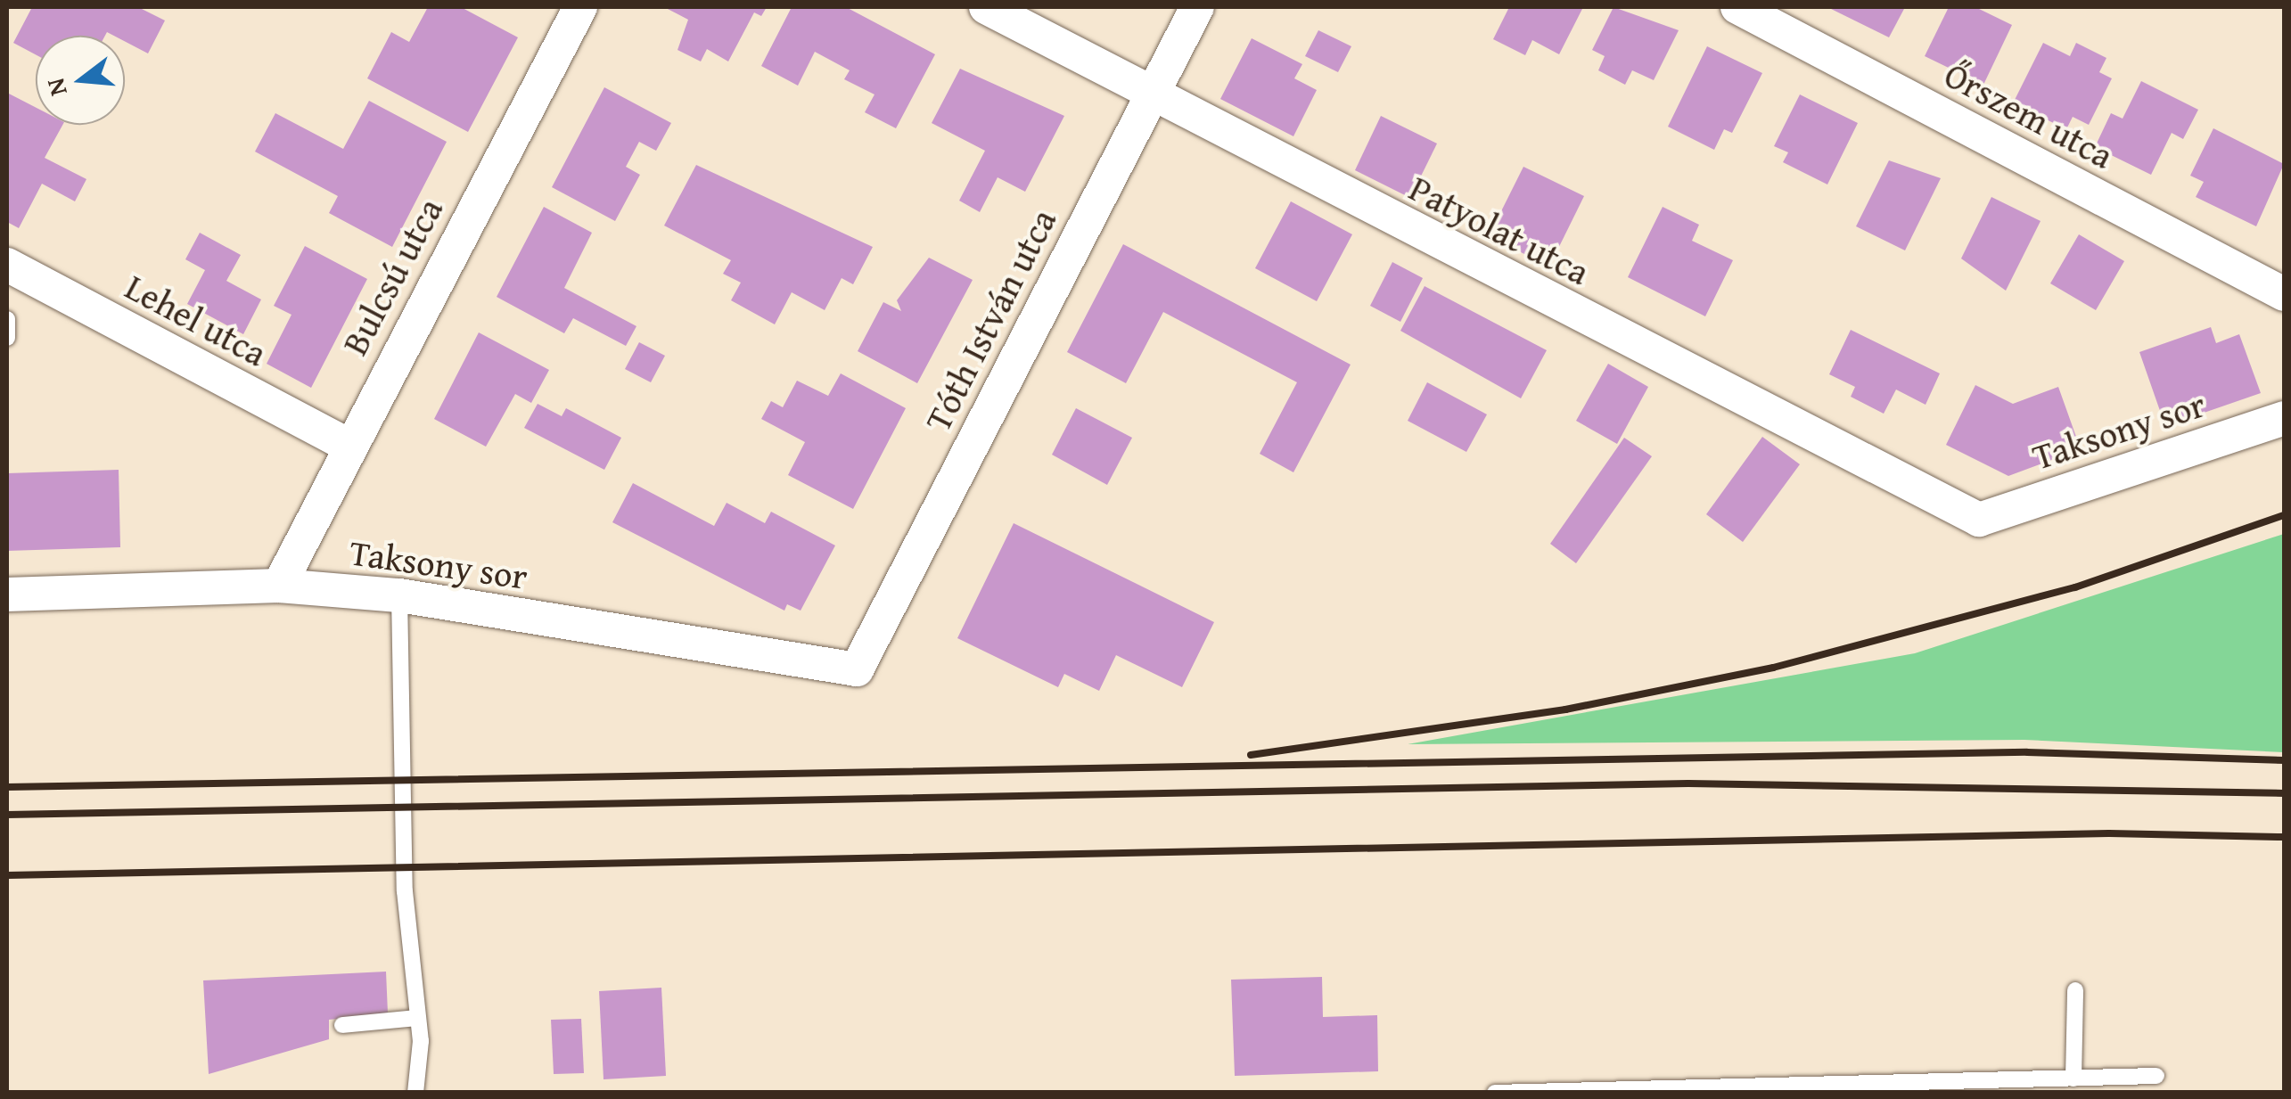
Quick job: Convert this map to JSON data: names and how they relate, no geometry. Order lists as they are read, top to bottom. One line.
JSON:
{"streets":{"street":["Őrszem utca","Patyolat utca","Bulcsú utca","Lehel utca","Tóth István utca","Taksony sor"]},"crossings":[["Patyolat utca","Tóth István utca"],["Patyolat utca","Taksony sor"],["Bulcsú utca","Lehel utca"],["Bulcsú utca","Taksony sor"],["Tóth István utca","Taksony sor"]],"north":"left"}
